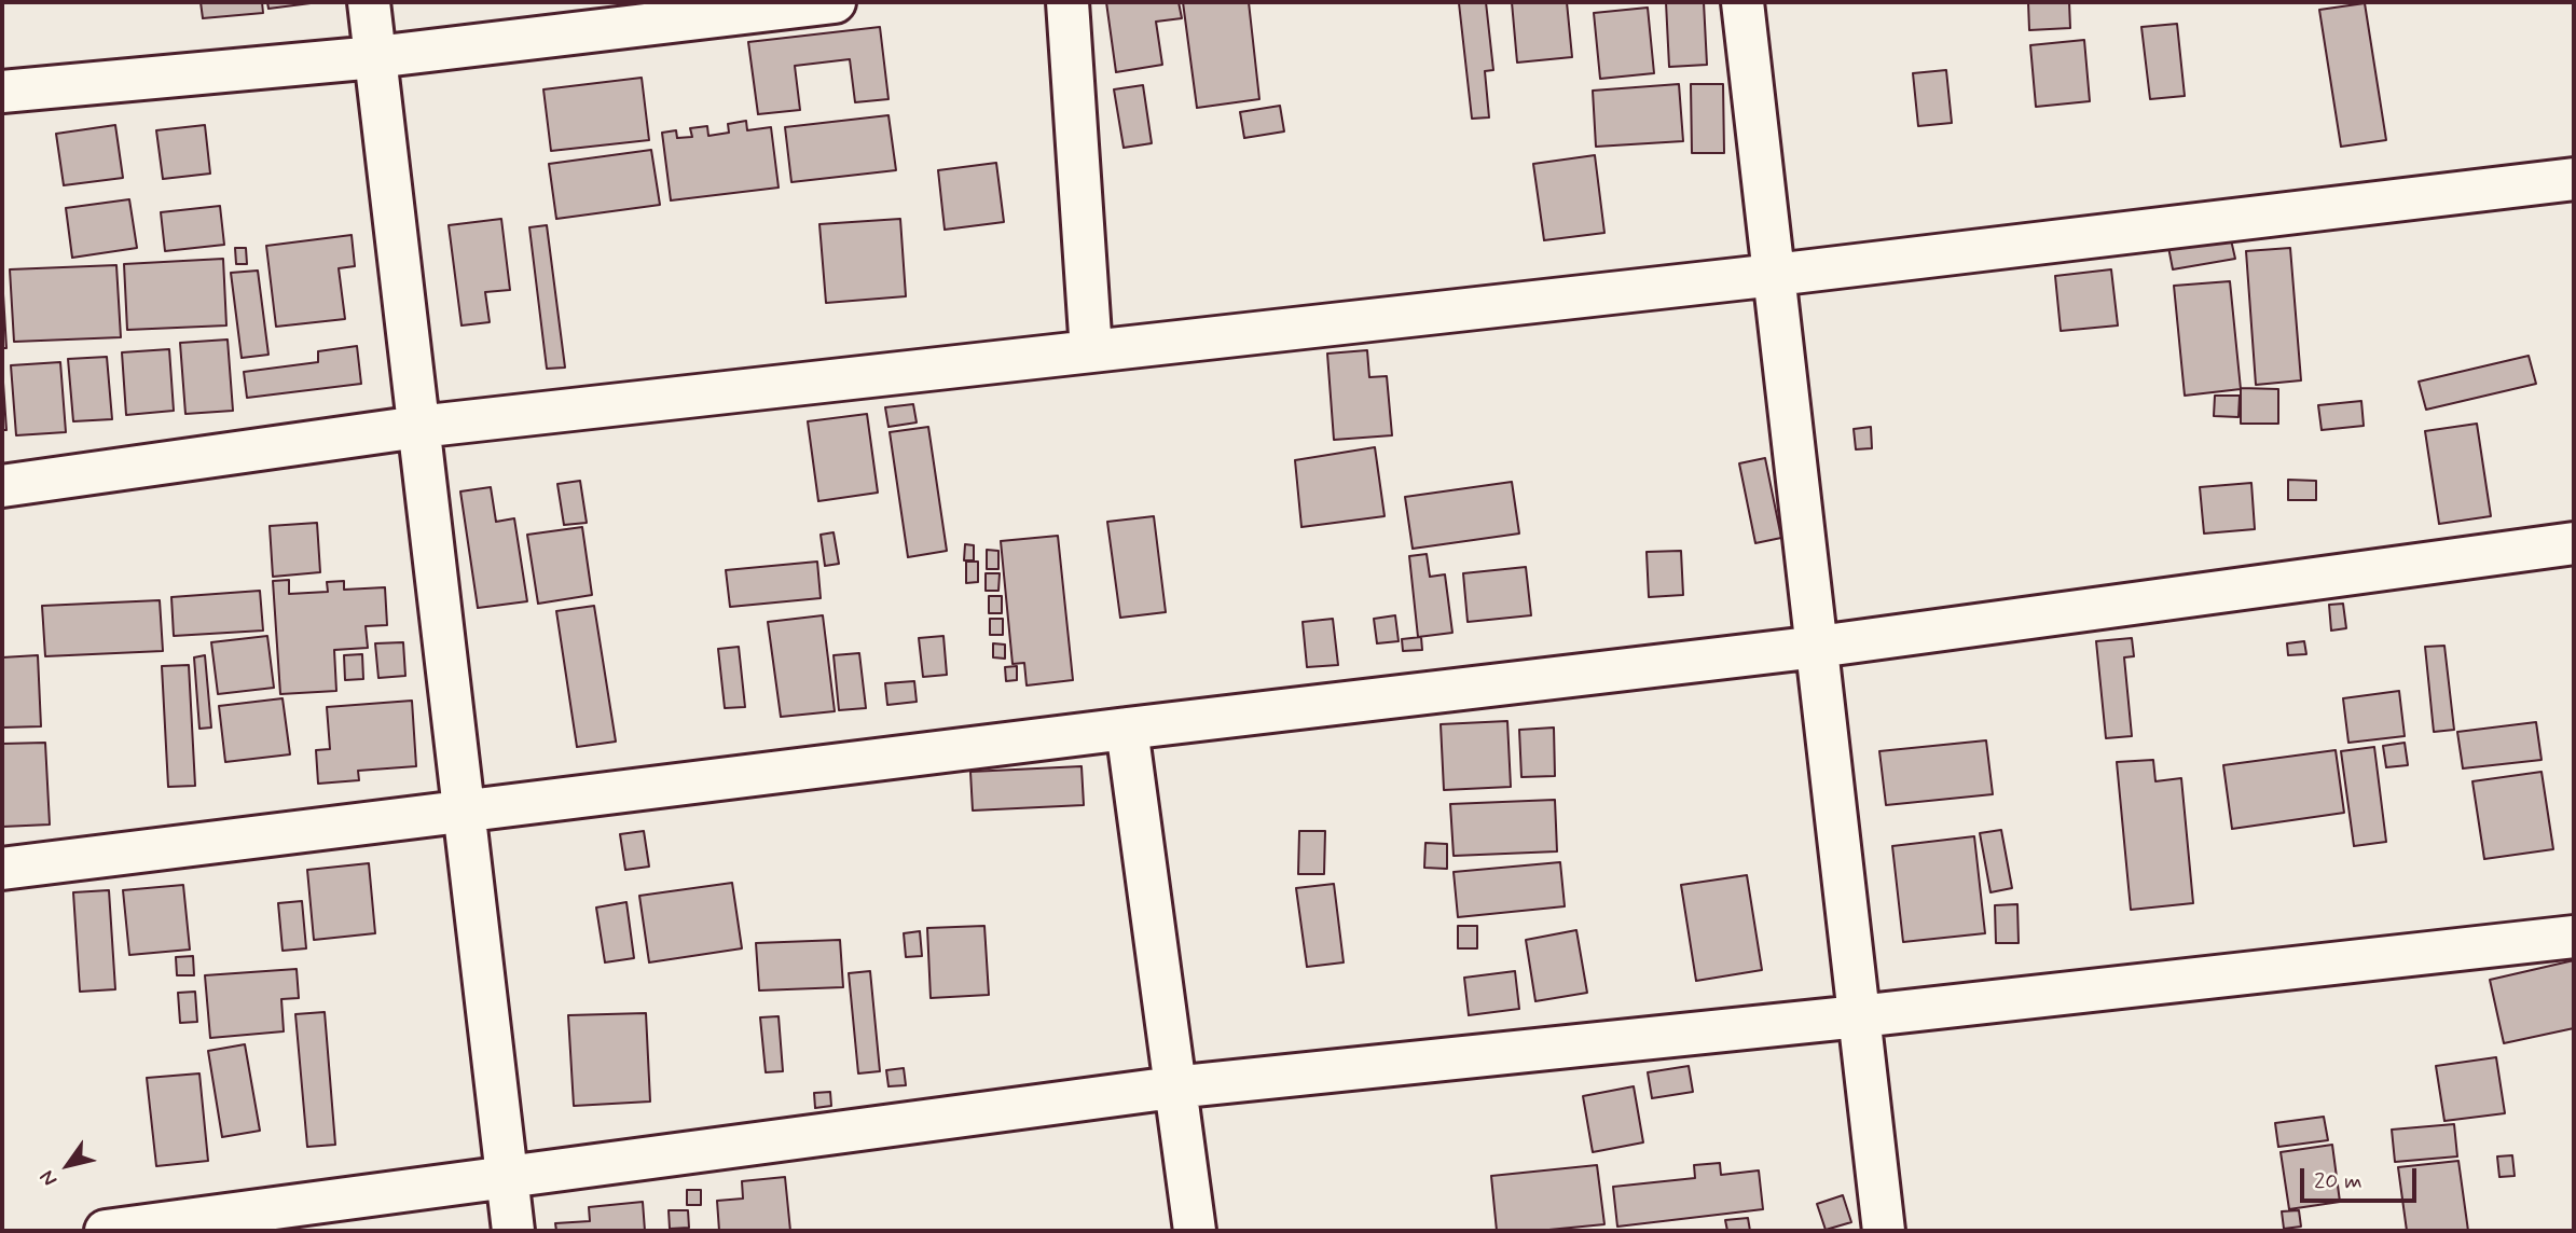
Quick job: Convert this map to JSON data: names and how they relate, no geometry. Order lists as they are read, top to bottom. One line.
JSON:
{"scale_bar":"20 m","north":"bottom left"}
